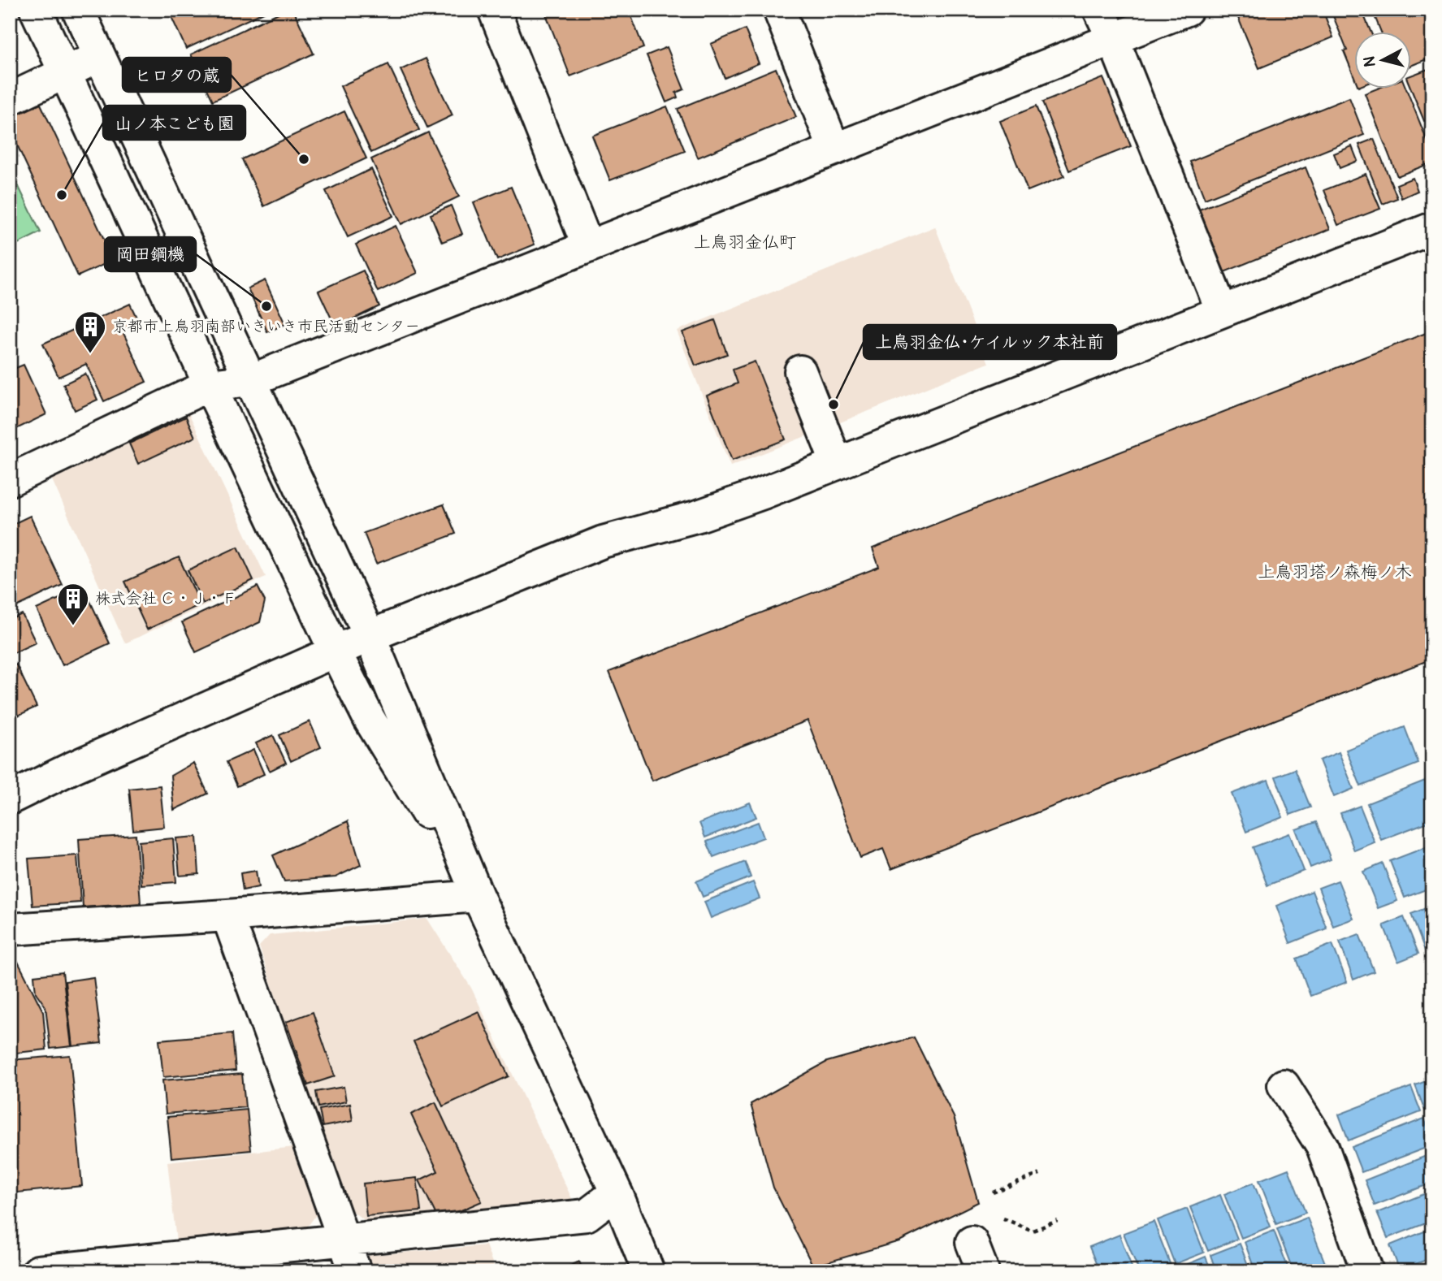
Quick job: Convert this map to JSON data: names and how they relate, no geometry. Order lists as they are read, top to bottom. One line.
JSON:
{"districts":["上鳥羽金仏町","上鳥羽塔ノ森梅ノ木"],"places":{"other":["ヒロタの蔵","山ノ本こども園","岡田鋼機","上鳥羽金仏･ケイルック本社前"],"building":["京都市上鳥羽南部いきいき市民活動センタ－","株式会社 Ｃ・Ｊ・Ｆ"]},"north":"left"}
